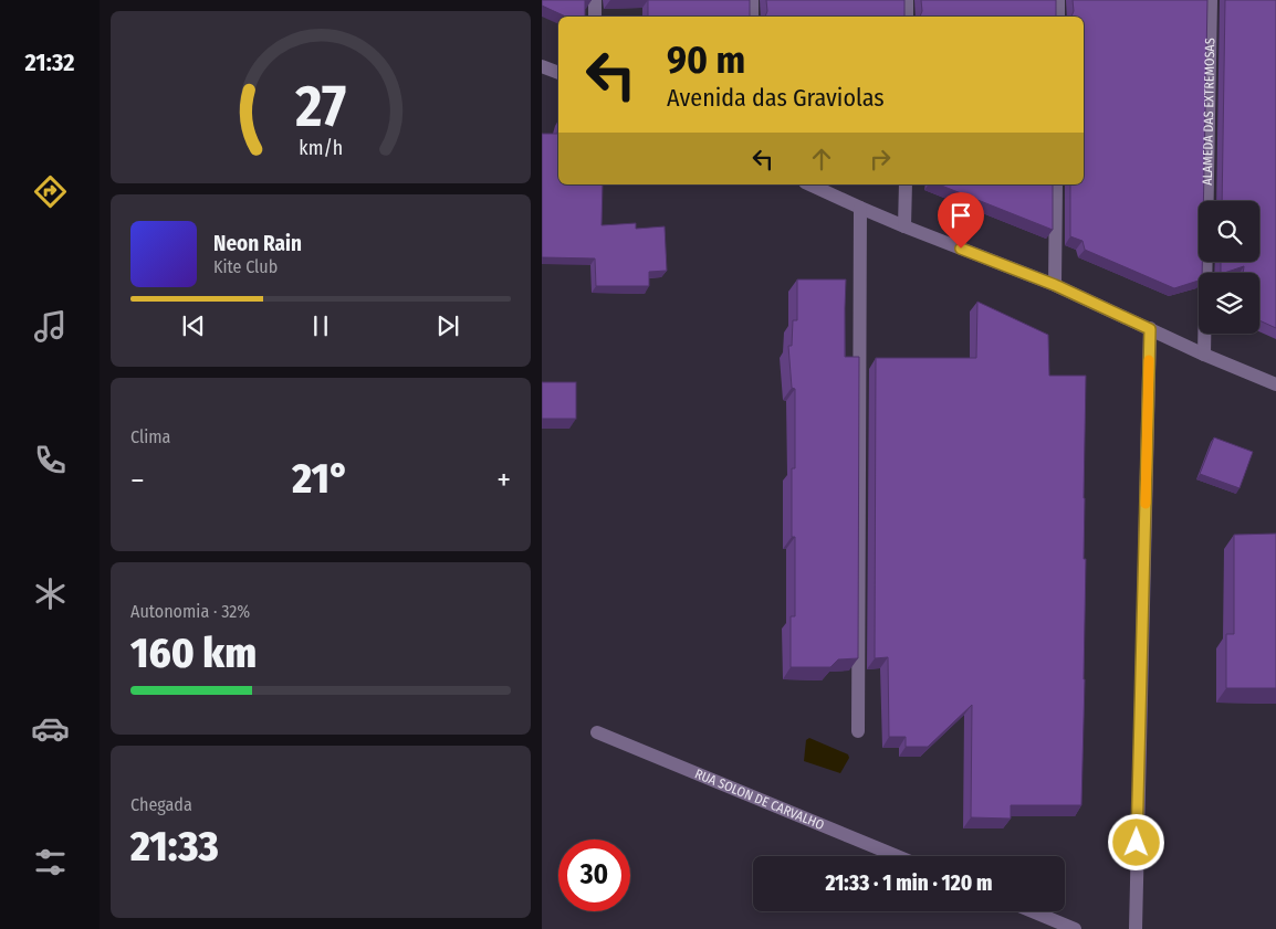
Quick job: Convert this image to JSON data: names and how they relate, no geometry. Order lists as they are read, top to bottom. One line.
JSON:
{"streets":{"street":["ALAMEDA DAS EXTREMOSAS","RUA SOLON DE CARVALHO"]},"page":{"tabs":"21:32","turn":["90 m","Avenida das Graviolas"],"song":["Neon Rain","Kite Club"],"tile":["Clima",["Autonomia · 32%","160 km"],["Chegada","21:33"]],"heat":["−","21°","+"],"limit":"30","trip":"21:33 · 1 min · 120 m","gauge":["27","km/h"]}}
